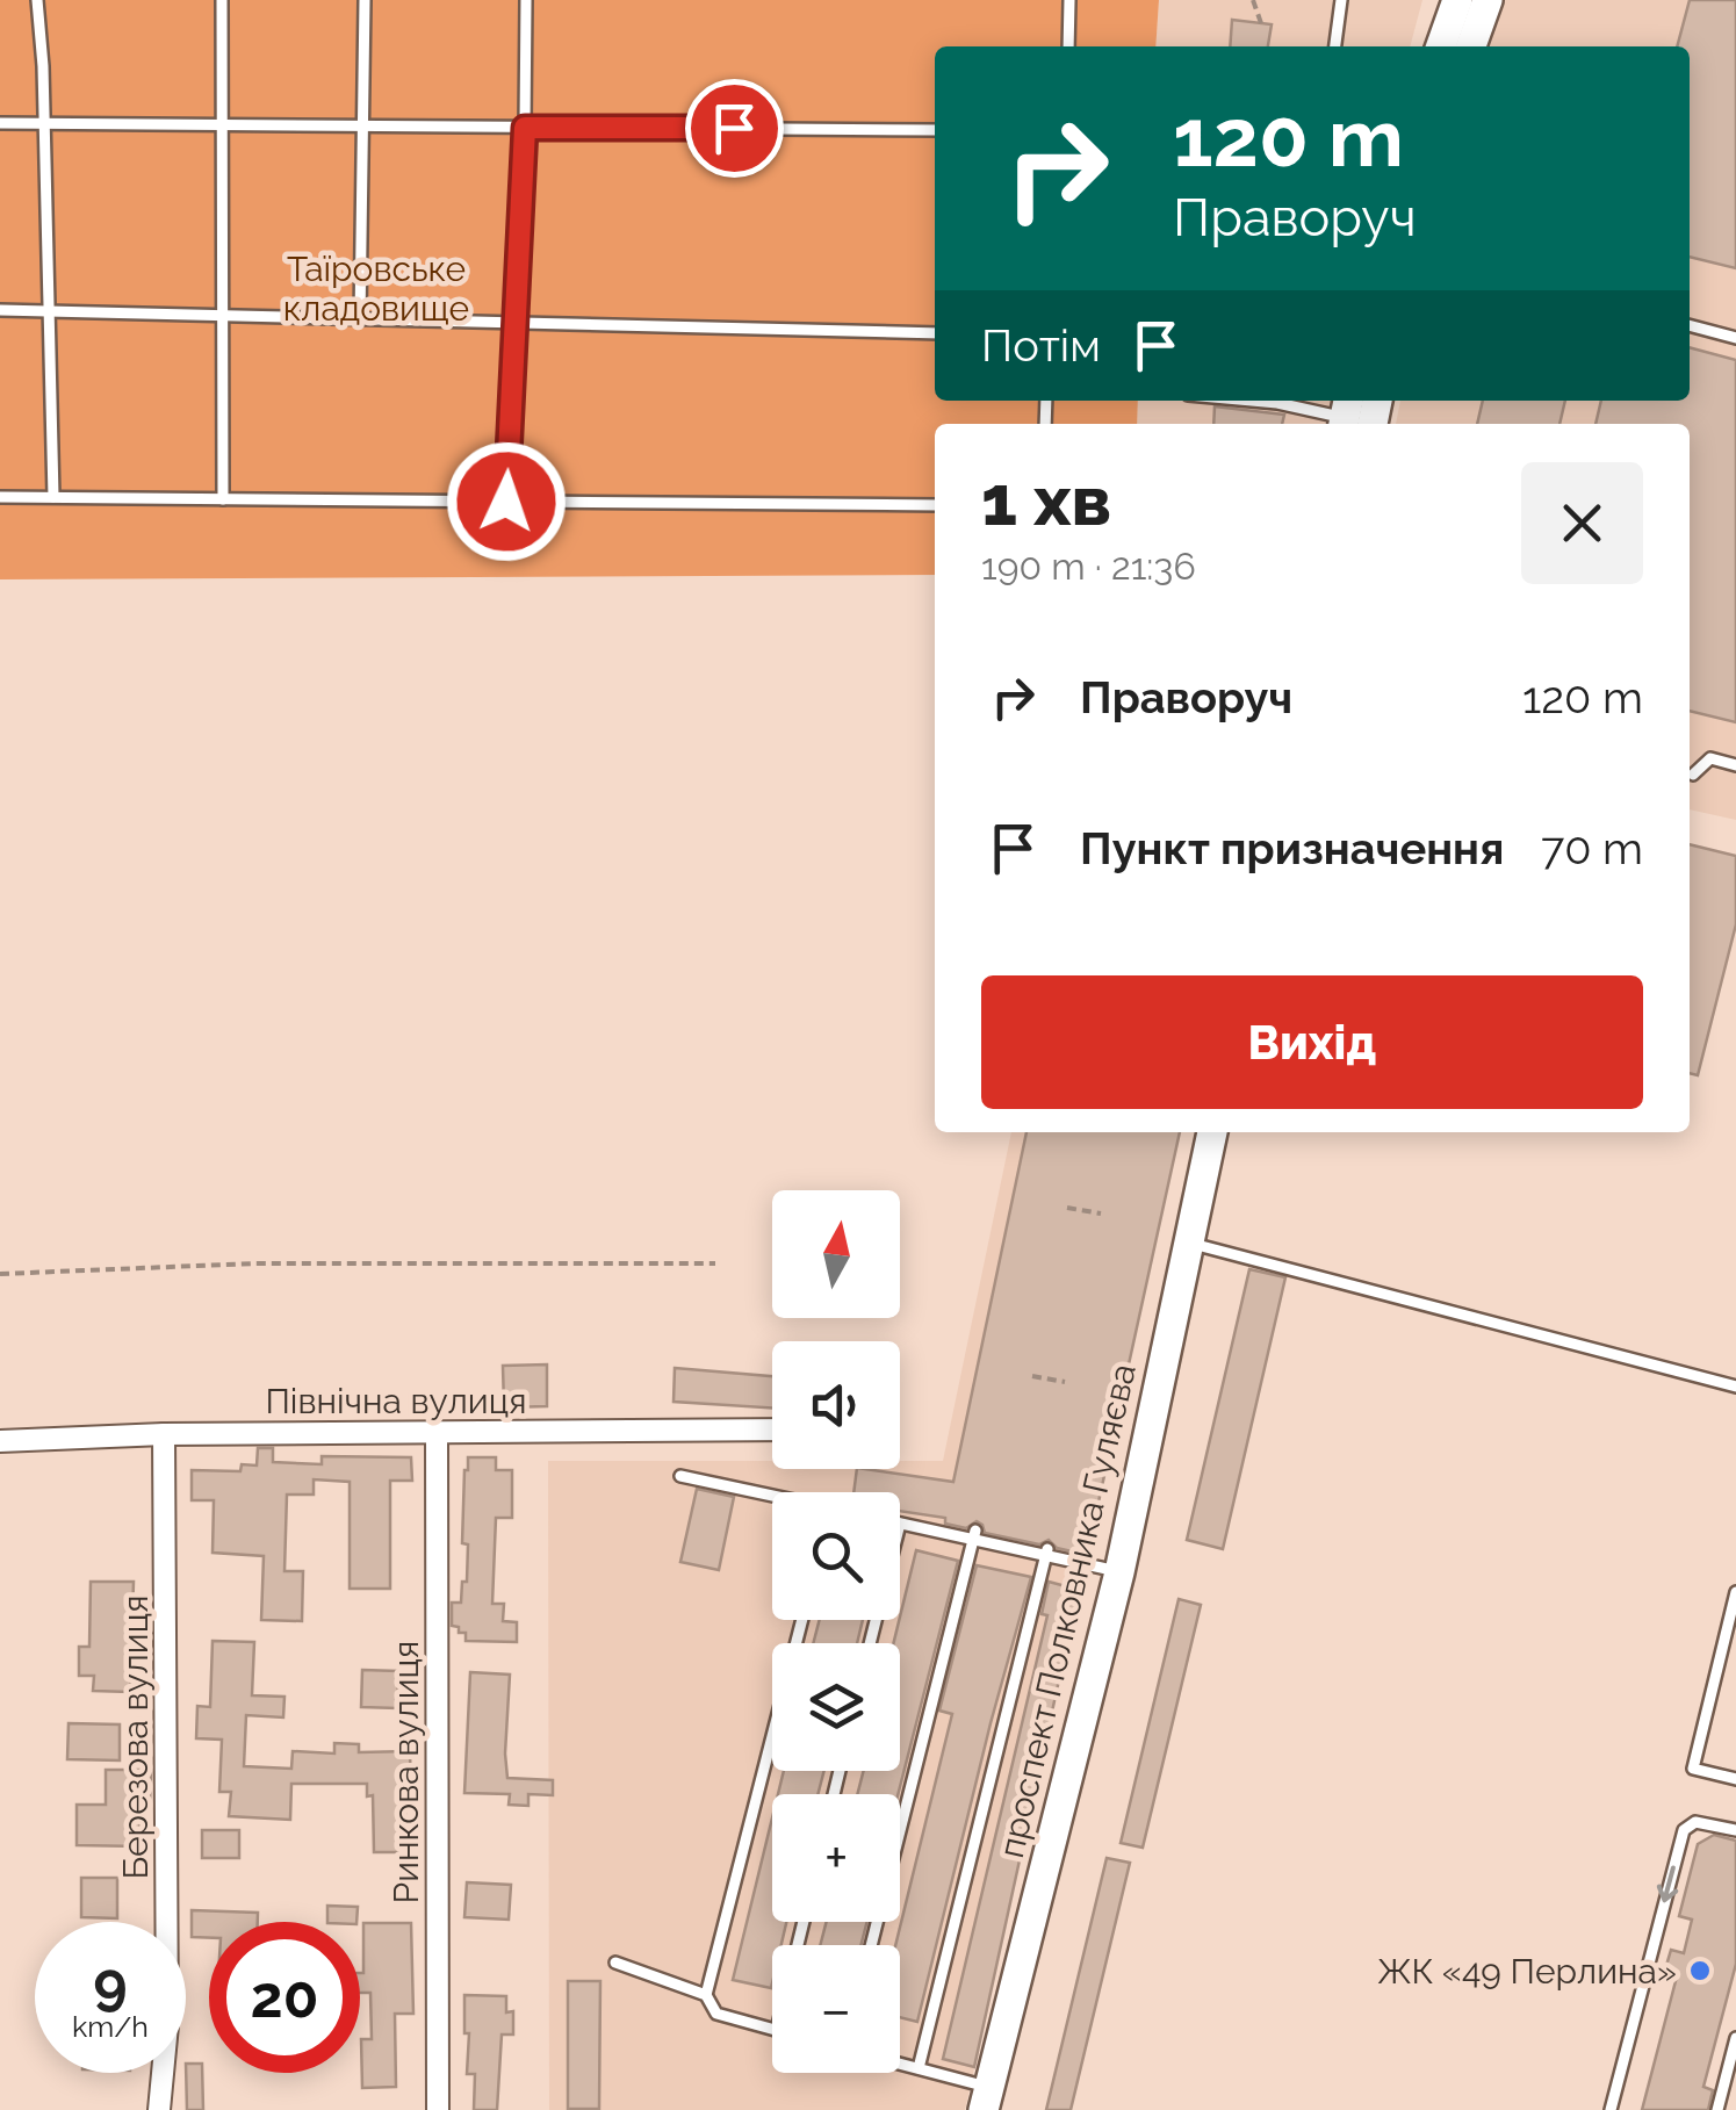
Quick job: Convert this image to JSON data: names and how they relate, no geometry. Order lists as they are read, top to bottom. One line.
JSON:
{"streets":{"main road":["проспект Полковника Гуляєва"],"street":["Північна вулиця","Березова вулиця","Ринкова вулиця"]},"crossings":[["Північна вулиця","Березова вулиця"],["Північна вулиця","Ринкова вулиця"]],"parks":["Таїровське кладовище"],"places":["ЖК «49 Перлина»"],"north":"top","page":{"turn":["120 m","Праворуч"],"then":"Потім","heading":["1 хв","190 m · 21:36"],"list":[{"name":"Праворуч","value":"120 m"},{"name":"Пункт призначення","value":"70 m"}],"buttons":"Вихід","map_buttons":["+","−"],"speed":"9 km/h","limit":"20"}}
